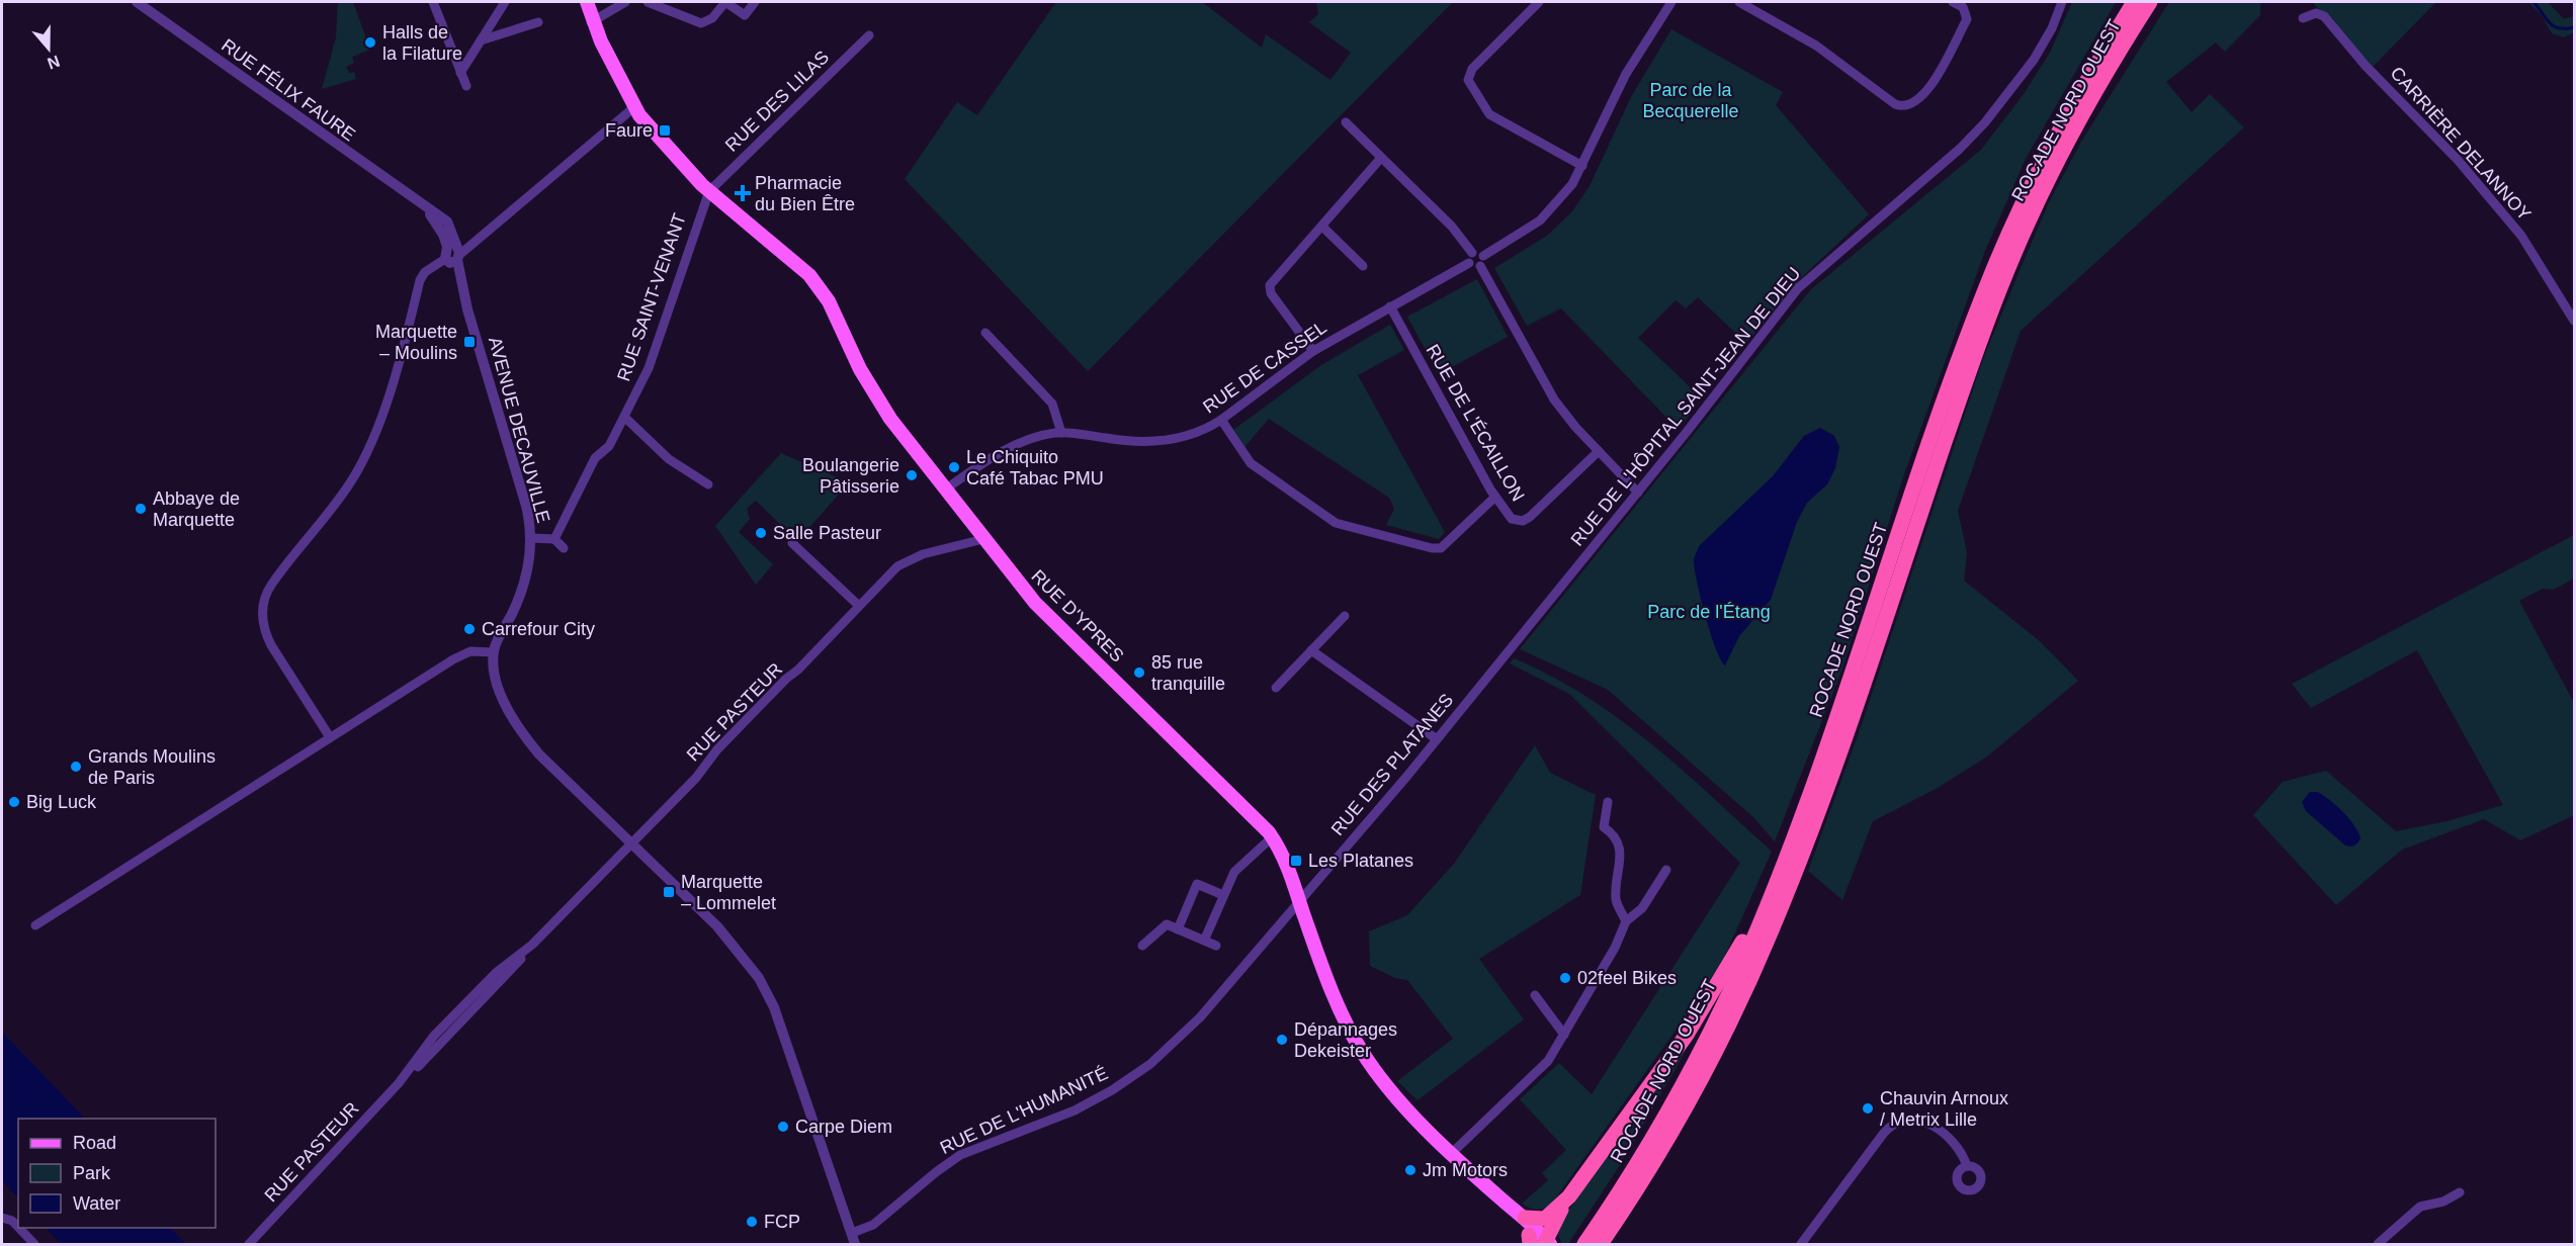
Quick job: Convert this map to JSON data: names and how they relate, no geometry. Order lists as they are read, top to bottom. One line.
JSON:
{"streets":{"highway":["ROCADE NORD OUEST"],"main road":["RUE D'YPRES"],"street":["RUE FÉLIX FAURE","RUE DES LILAS","CARRIÈRE DELANNOY","RUE SAINT-VENANT","RUE DE CASSEL","RUE DE L'HÔPITAL SAINT-JEAN DE DIEU","RUE DE L'ÉCAILLON","AVENUE DECAUVILLE","RUE PASTEUR","RUE DES PLATANES","RUE DE L'HUMANITÉ"]},"crossings":[["RUE FÉLIX FAURE","AVENUE DECAUVILLE"],["RUE DES LILAS","RUE SAINT-VENANT"],["RUE DES LILAS","RUE D'YPRES"],["RUE SAINT-VENANT","RUE D'YPRES"],["RUE DE CASSEL","RUE DE L'ÉCAILLON"],["RUE DE CASSEL","RUE D'YPRES"],["RUE DE L'HÔPITAL SAINT-JEAN DE DIEU","RUE DES PLATANES"],["RUE D'YPRES","RUE PASTEUR"],["RUE D'YPRES","RUE DES PLATANES"],["RUE D'YPRES","RUE DE L'HUMANITÉ"],["RUE DES PLATANES","RUE DE L'HUMANITÉ"]],"parks":["Parc de la Becquerelle","Parc de l'Étang"],"places":{"other":["Halls de la Filature","Le Chiquito Café Tabac PMU","Boulangerie Pâtisserie","Abbaye de Marquette","Salle Pasteur","Carrefour City","85 rue tranquille","Grands Moulins de Paris","Big Luck","02feel Bikes","Dépannages Dekeister","Chauvin Arnoux / Metrix Lille","Carpe Diem","Jm Motors","FCP"],"transit":["Faure","Marquette – Moulins","Les Platanes","Marquette – Lommelet"],"health":["Pharmacie du Bien Être"]},"legend":["Road","Park","Water"],"north":"bottom"}
